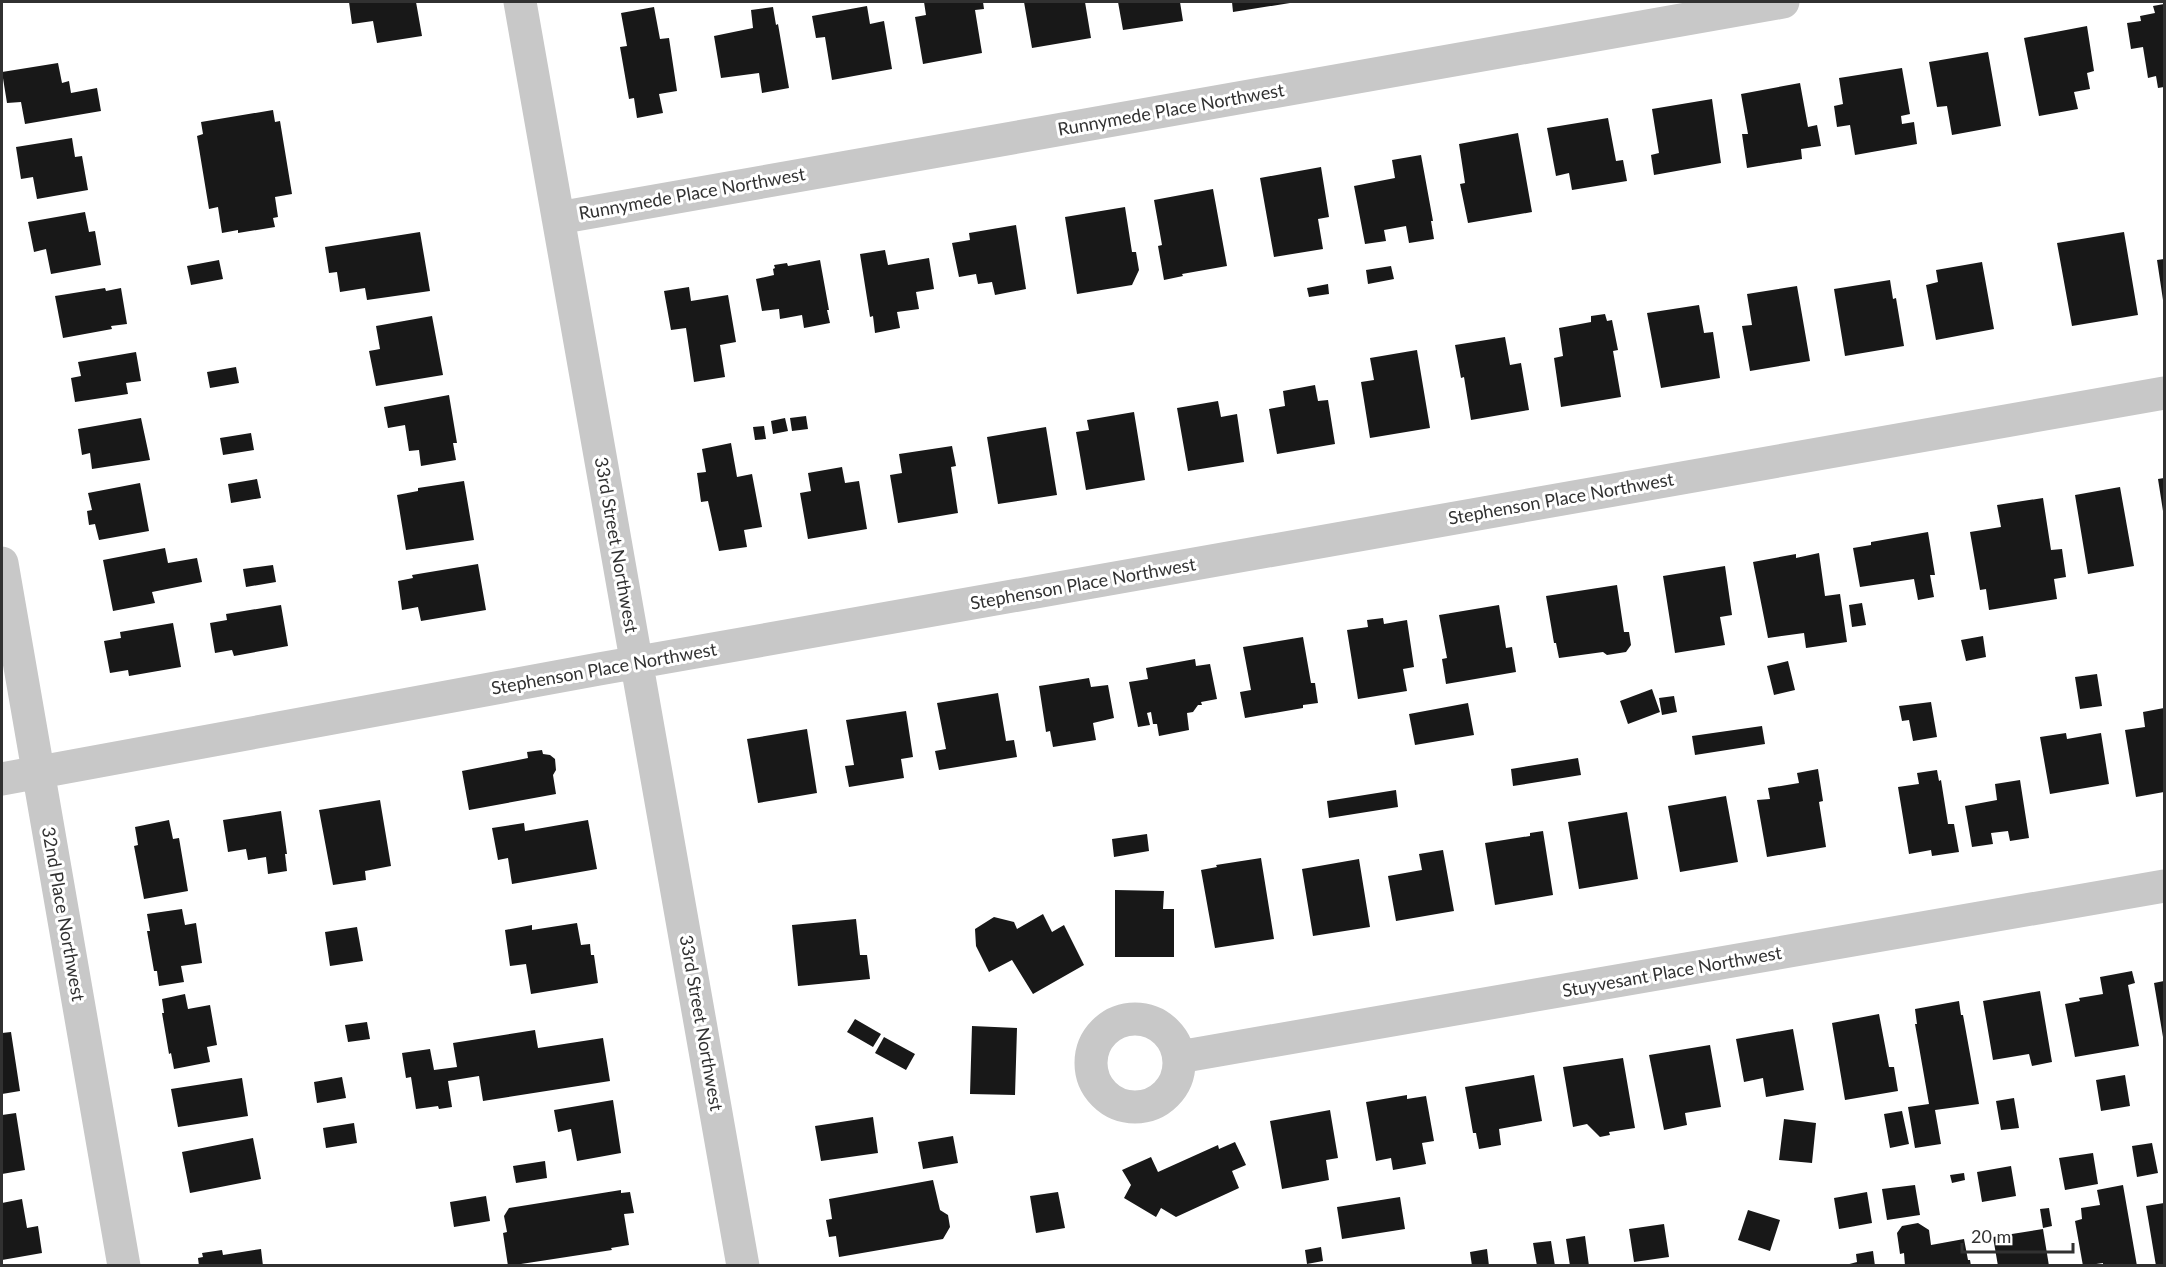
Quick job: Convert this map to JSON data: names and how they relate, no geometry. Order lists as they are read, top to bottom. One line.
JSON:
{"streets":{"street":["Runnymede Place Northwest","Stephenson Place Northwest","33rd Street Northwest","32nd Place Northwest","Stuyvesant Place Northwest"]},"crossings":[["Runnymede Place Northwest","33rd Street Northwest"],["Stephenson Place Northwest","33rd Street Northwest"],["Stephenson Place Northwest","32nd Place Northwest"]],"scale_bar":"20 m"}
